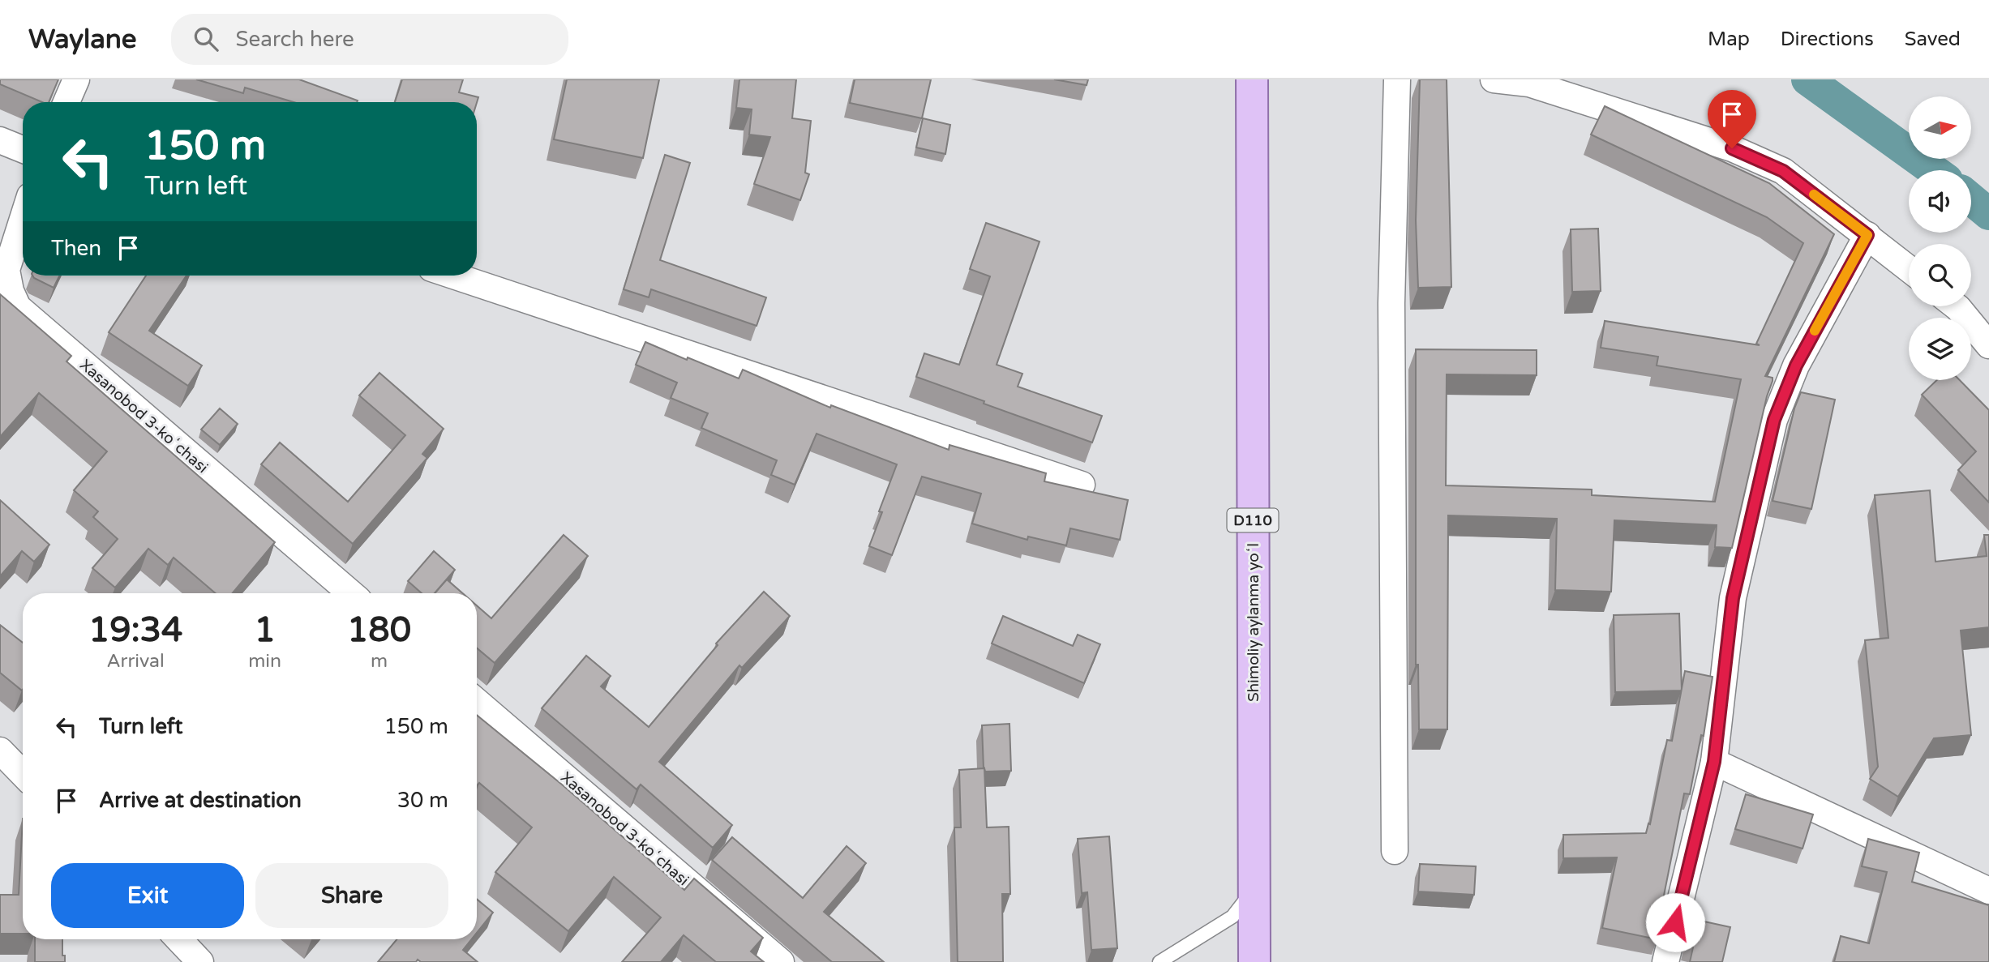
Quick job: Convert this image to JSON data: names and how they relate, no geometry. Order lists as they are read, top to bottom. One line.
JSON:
{"streets":{"main road":["D110","Shimoliy aylanma yoʻl"],"street":["Xasanobod 3-koʻchasi"]},"north":"right","page":{"header":"Waylane","search":"Search here","nav":["Map","Directions","Saved"],"turn":["150 m","Turn left"],"then":"Then","eta":["19:34","Arrival","1","min","180","m"],"list":[{"name":"Turn left","value":"150 m"},{"name":"Arrive at destination","value":"30 m"}],"buttons":["Exit","Share"]}}
